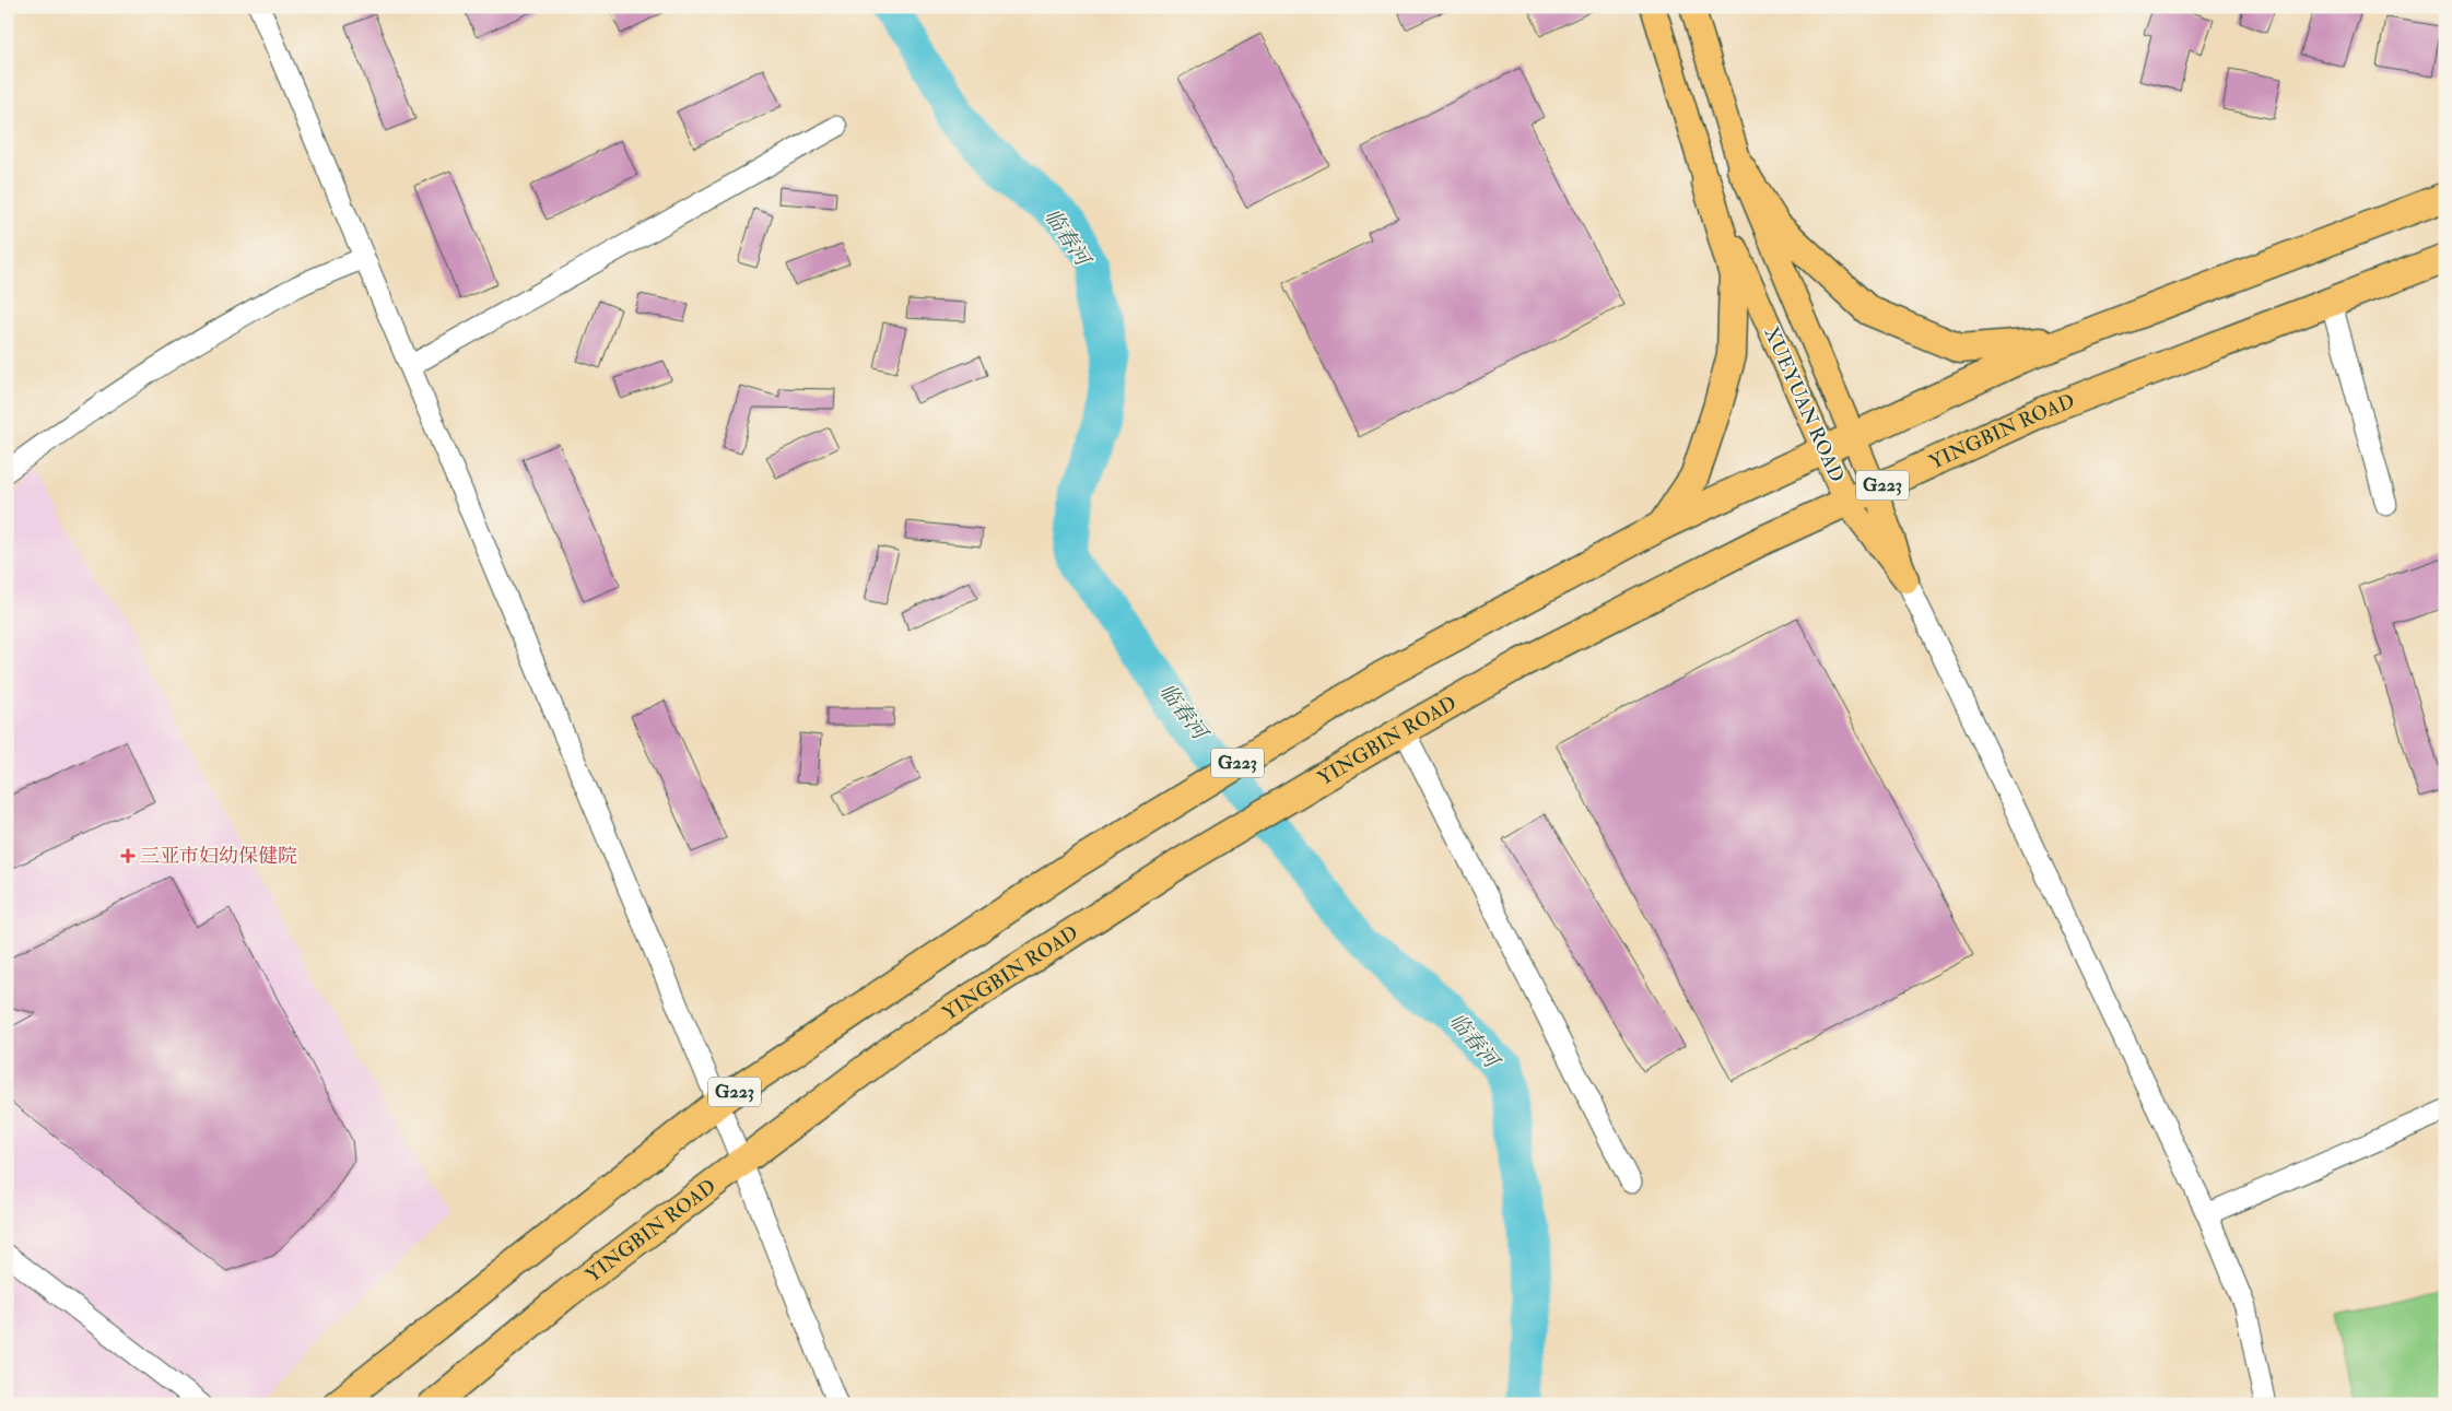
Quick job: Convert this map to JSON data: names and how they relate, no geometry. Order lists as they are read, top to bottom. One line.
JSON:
{"streets":{"highway":["YINGBIN ROAD","G223"],"main road":["XUEYUAN ROAD"]},"crossings":[["XUEYUAN ROAD","YINGBIN ROAD"],["XUEYUAN ROAD","G223"]],"water":["临春河"],"places":{"health":["三亚市妇幼保健院"]}}
